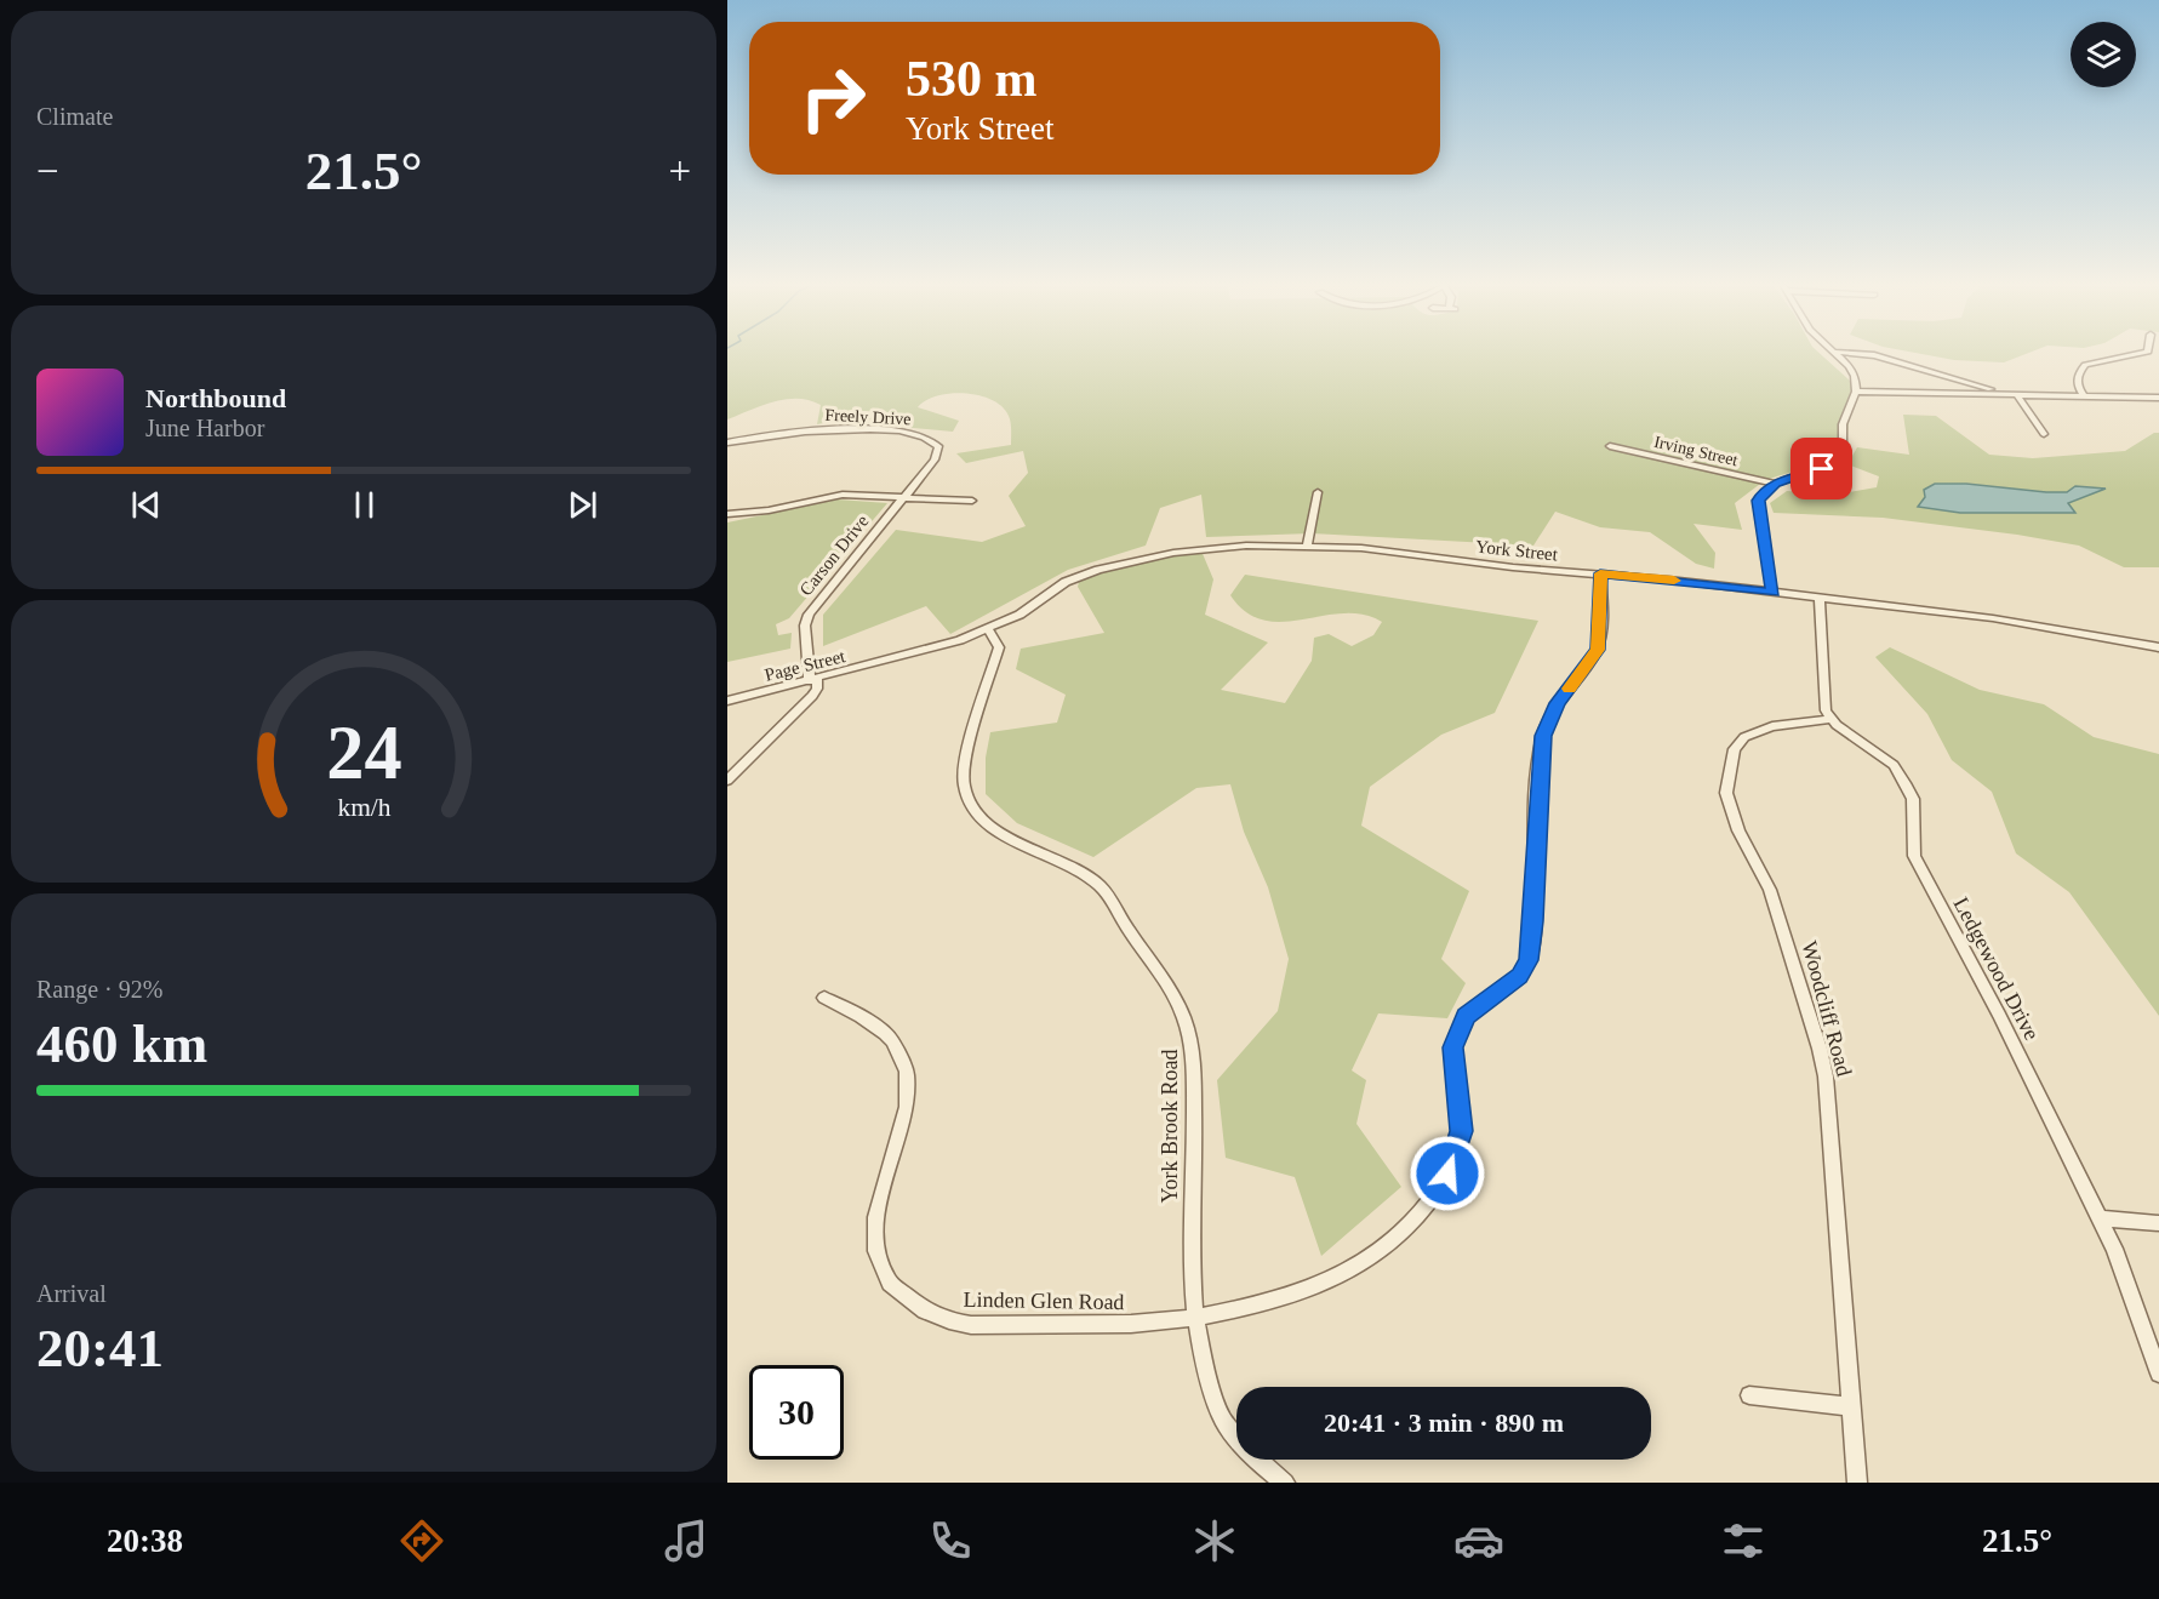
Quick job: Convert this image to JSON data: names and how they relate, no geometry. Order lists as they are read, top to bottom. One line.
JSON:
{"streets":{"street":["Freely Drive","Irving Street","York Street","Carson Drive","Page Street","Ledgewood Drive","Woodcliff Road","York Brook Road","Linden Glen Road"]},"crossings":[["Freely Drive","Carson Drive"],["York Street","Page Street"],["York Street","York Brook Road"],["York Street","Linden Glen Road"],["Carson Drive","Page Street"],["Ledgewood Drive","Woodcliff Road"],["York Brook Road","Linden Glen Road"]],"page":{"tile":["Climate",["Range · 92%","460 km"],["Arrival","20:41"]],"turn":["530 m","York Street"],"heat":["−","21.5°","+"],"song":["Northbound","June Harbor"],"limit":"30","trip":"20:41 · 3 min · 890 m","tabs":["20:38","21.5°"],"gauge":["24","km/h"]}}
